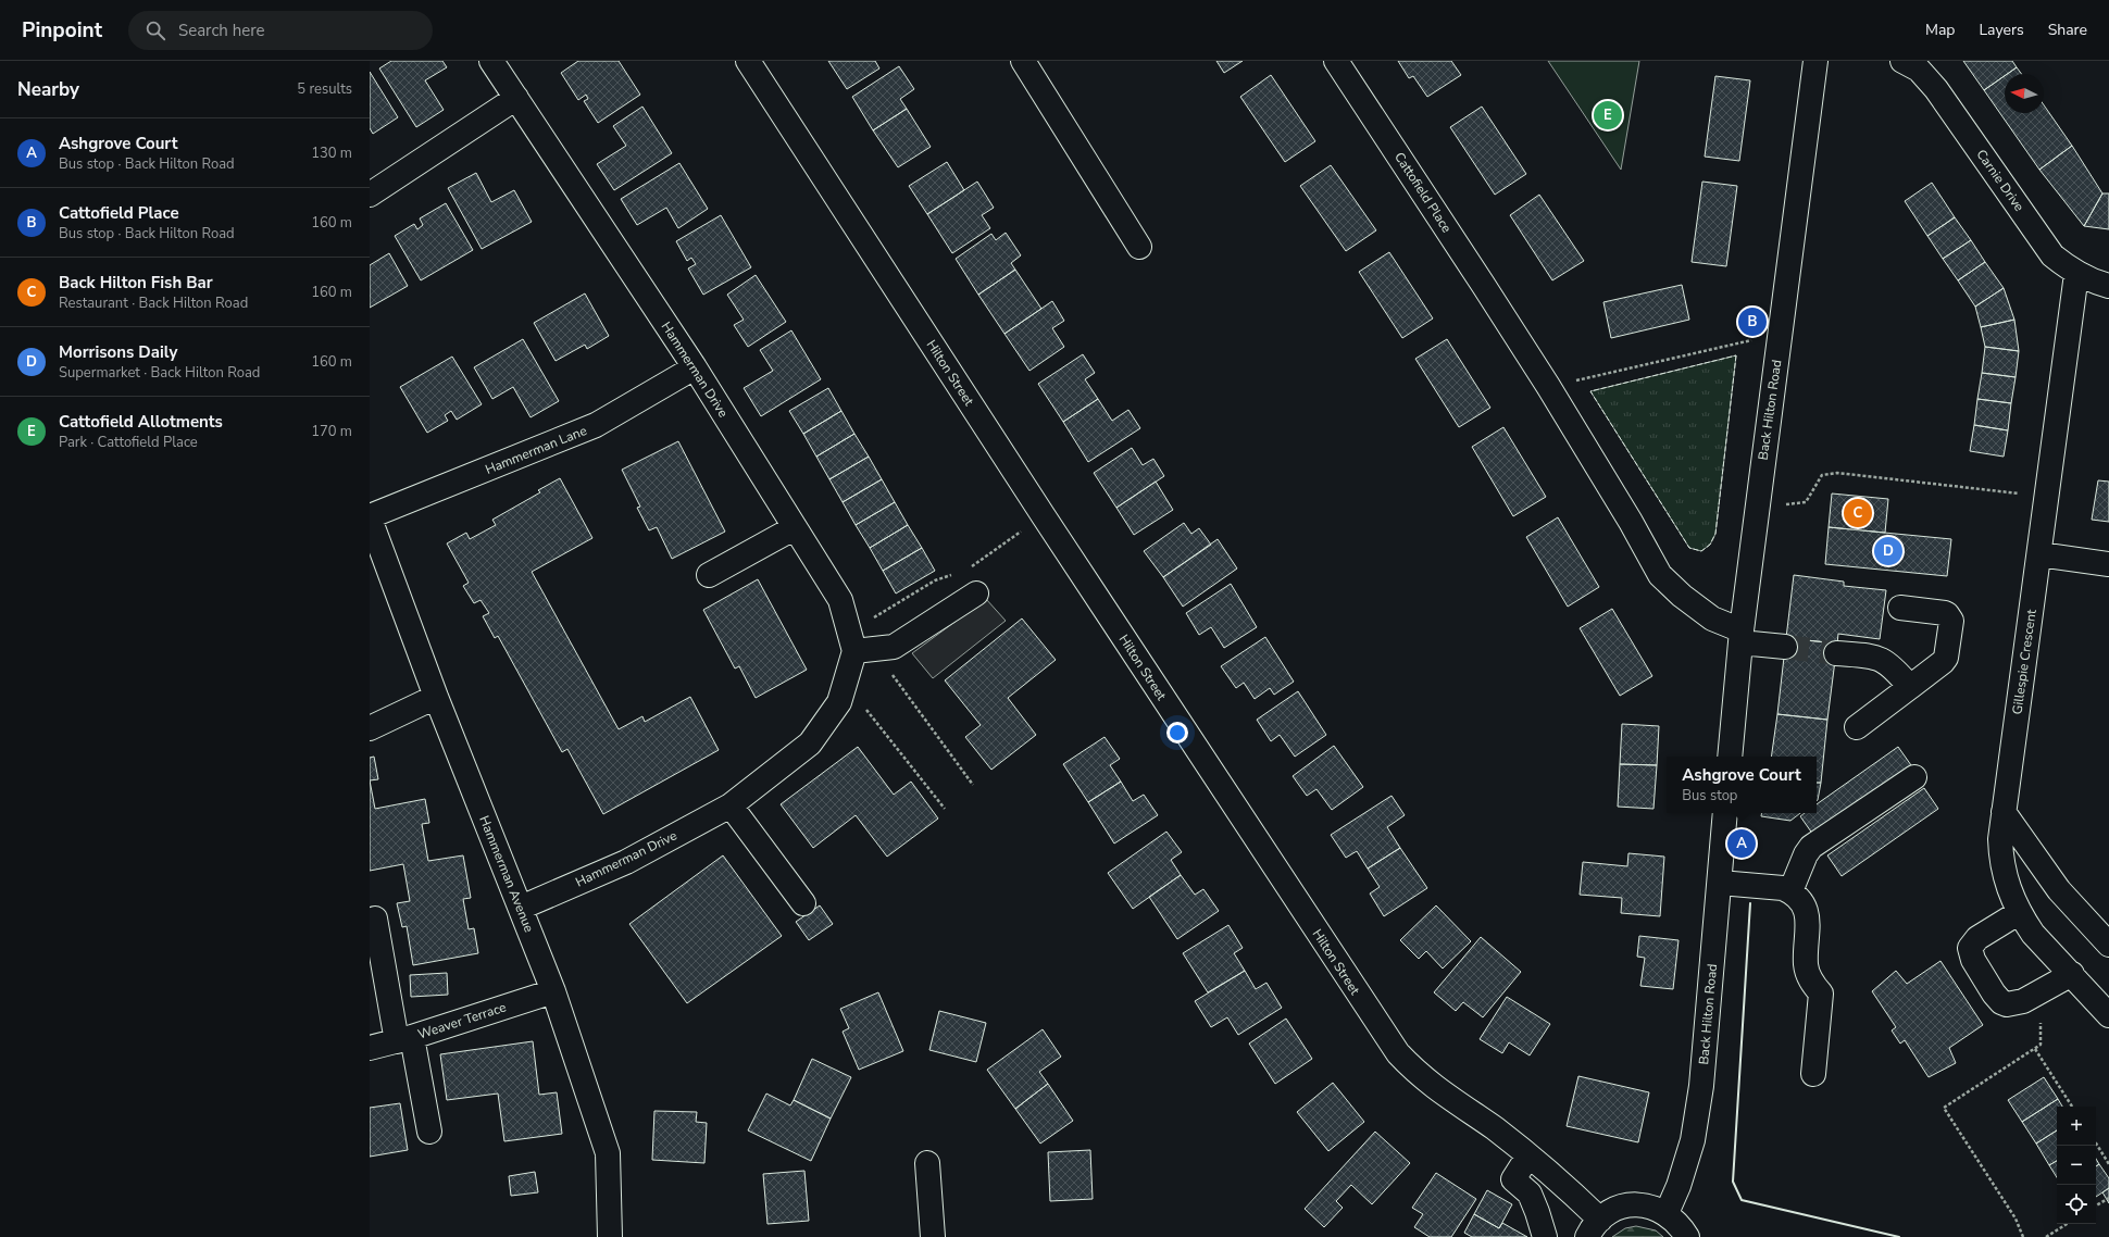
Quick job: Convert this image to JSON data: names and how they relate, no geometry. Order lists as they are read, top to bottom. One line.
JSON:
{"streets":{"street":["Carnie Drive","Cattofield Place","Hammerman Drive","Hilton Street","Back Hilton Road","Hammerman Lane","Gillespie Crescent","Hammerman Avenue","Weaver Terrace"]},"crossings":[["Carnie Drive","Gillespie Crescent"],["Cattofield Place","Back Hilton Road"],["Hammerman Drive","Hammerman Lane"],["Hammerman Drive","Hammerman Avenue"],["Hammerman Lane","Hammerman Avenue"],["Hammerman Avenue","Weaver Terrace"]],"north":"left","page":{"header":"Pinpoint","search":"Search here","nav":["Map","Layers","Share"],"heading":["Nearby","5 results"],"pins":["E","B","C","D","A"],"list":[{"mark":"A","name":"Ashgrove Court","note":"Bus stop · Back Hilton Road","value":"130 m"},{"mark":"B","name":"Cattofield Place","note":"Bus stop · Back Hilton Road","value":"160 m"},{"mark":"C","name":"Back Hilton Fish Bar","note":"Restaurant · Back Hilton Road","value":"160 m"},{"mark":"D","name":"Morrisons Daily","note":"Supermarket · Back Hilton Road","value":"160 m"},{"mark":"E","name":"Cattofield Allotments","note":"Park · Cattofield Place","value":"170 m"}],"popup":["Ashgrove Court","Bus stop"],"map_buttons":["+","−"]}}
